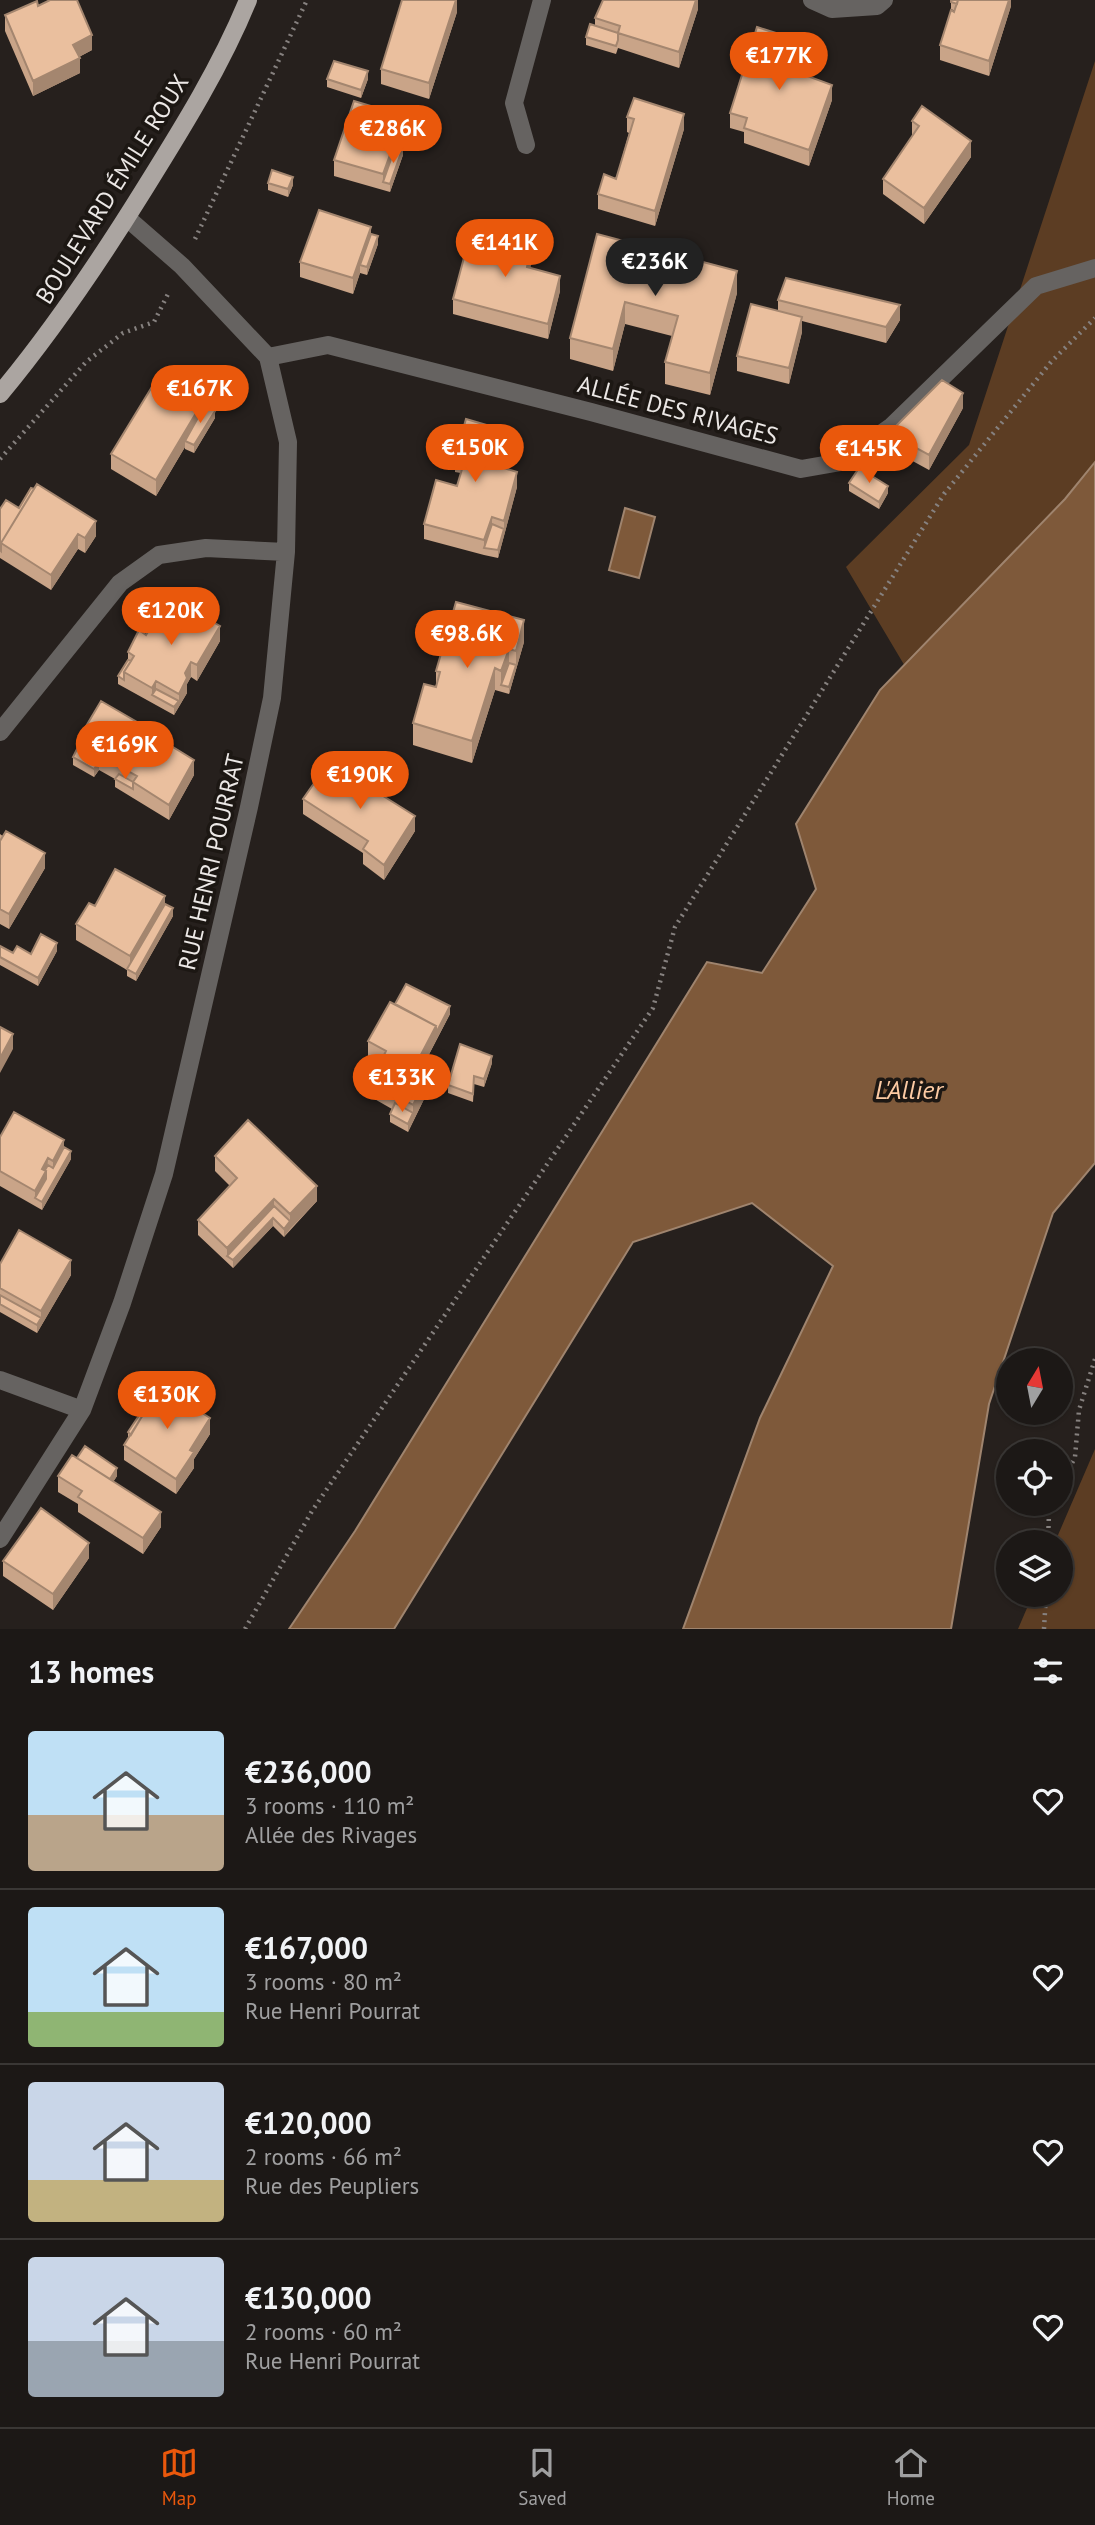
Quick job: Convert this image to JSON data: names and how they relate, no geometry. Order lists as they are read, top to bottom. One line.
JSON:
{"streets":{"main road":["BOULEVARD ÉMILE ROUX"],"street":["ALLÉE DES RIVAGES","RUE HENRI POURRAT"]},"crossings":[["ALLÉE DES RIVAGES","RUE HENRI POURRAT"]],"water":["L'Allier"],"north":"top","page":{"price":["€177K","€286K","€141K","€236K","€167K","€150K","€145K","€120K","€98.6K","€169K","€190K","€133K","€130K"],"heading":"13 homes","list":[{"name":"€236,000","note":"3 rooms · 110 m² · Allée des Rivages"},{"name":"€167,000","note":"3 rooms · 80 m² · Rue Henri Pourrat"},{"name":"€120,000","note":"2 rooms · 66 m² · Rue des Peupliers"},{"name":"€130,000","note":"2 rooms · 60 m² · Rue Henri Pourrat"}],"tabs":["Map","Saved","Home"]}}
